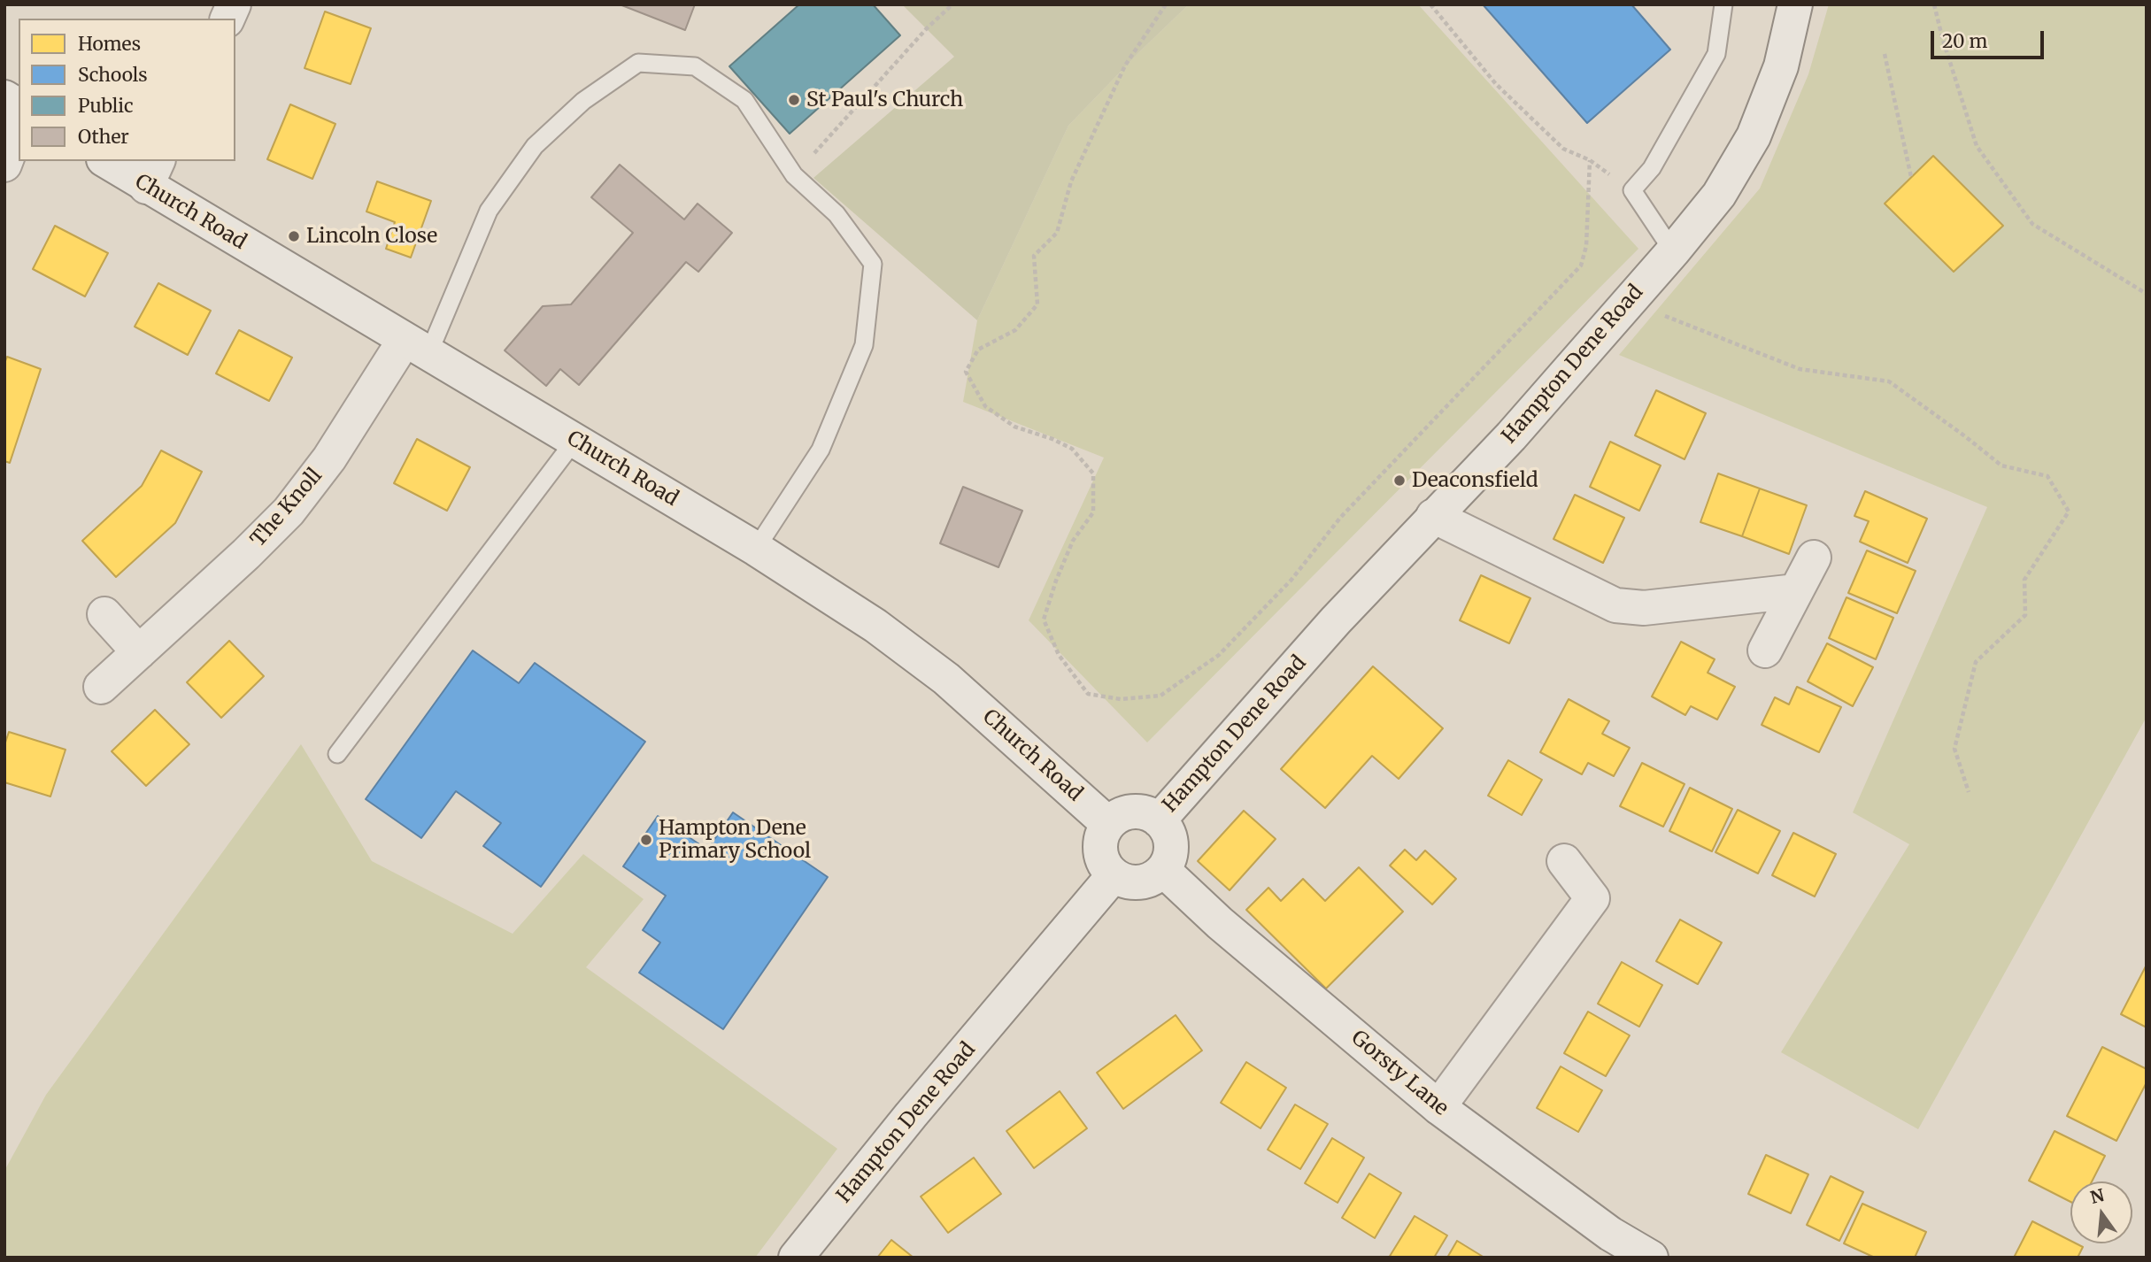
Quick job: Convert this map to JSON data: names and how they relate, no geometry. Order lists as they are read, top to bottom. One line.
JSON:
{"streets":{"street":["Church Road","Hampton Dene Road","The Knoll","Gorsty Lane"]},"crossings":[["Church Road","Hampton Dene Road"],["Church Road","The Knoll"],["Church Road","Gorsty Lane"],["Hampton Dene Road","Gorsty Lane"]],"places":["St Paul's Church","Lincoln Close","Deaconsfield","Hampton Dene Primary School"],"legend":["Homes","Schools","Public","Other"],"scale_bar":"20 m","north":"top"}
